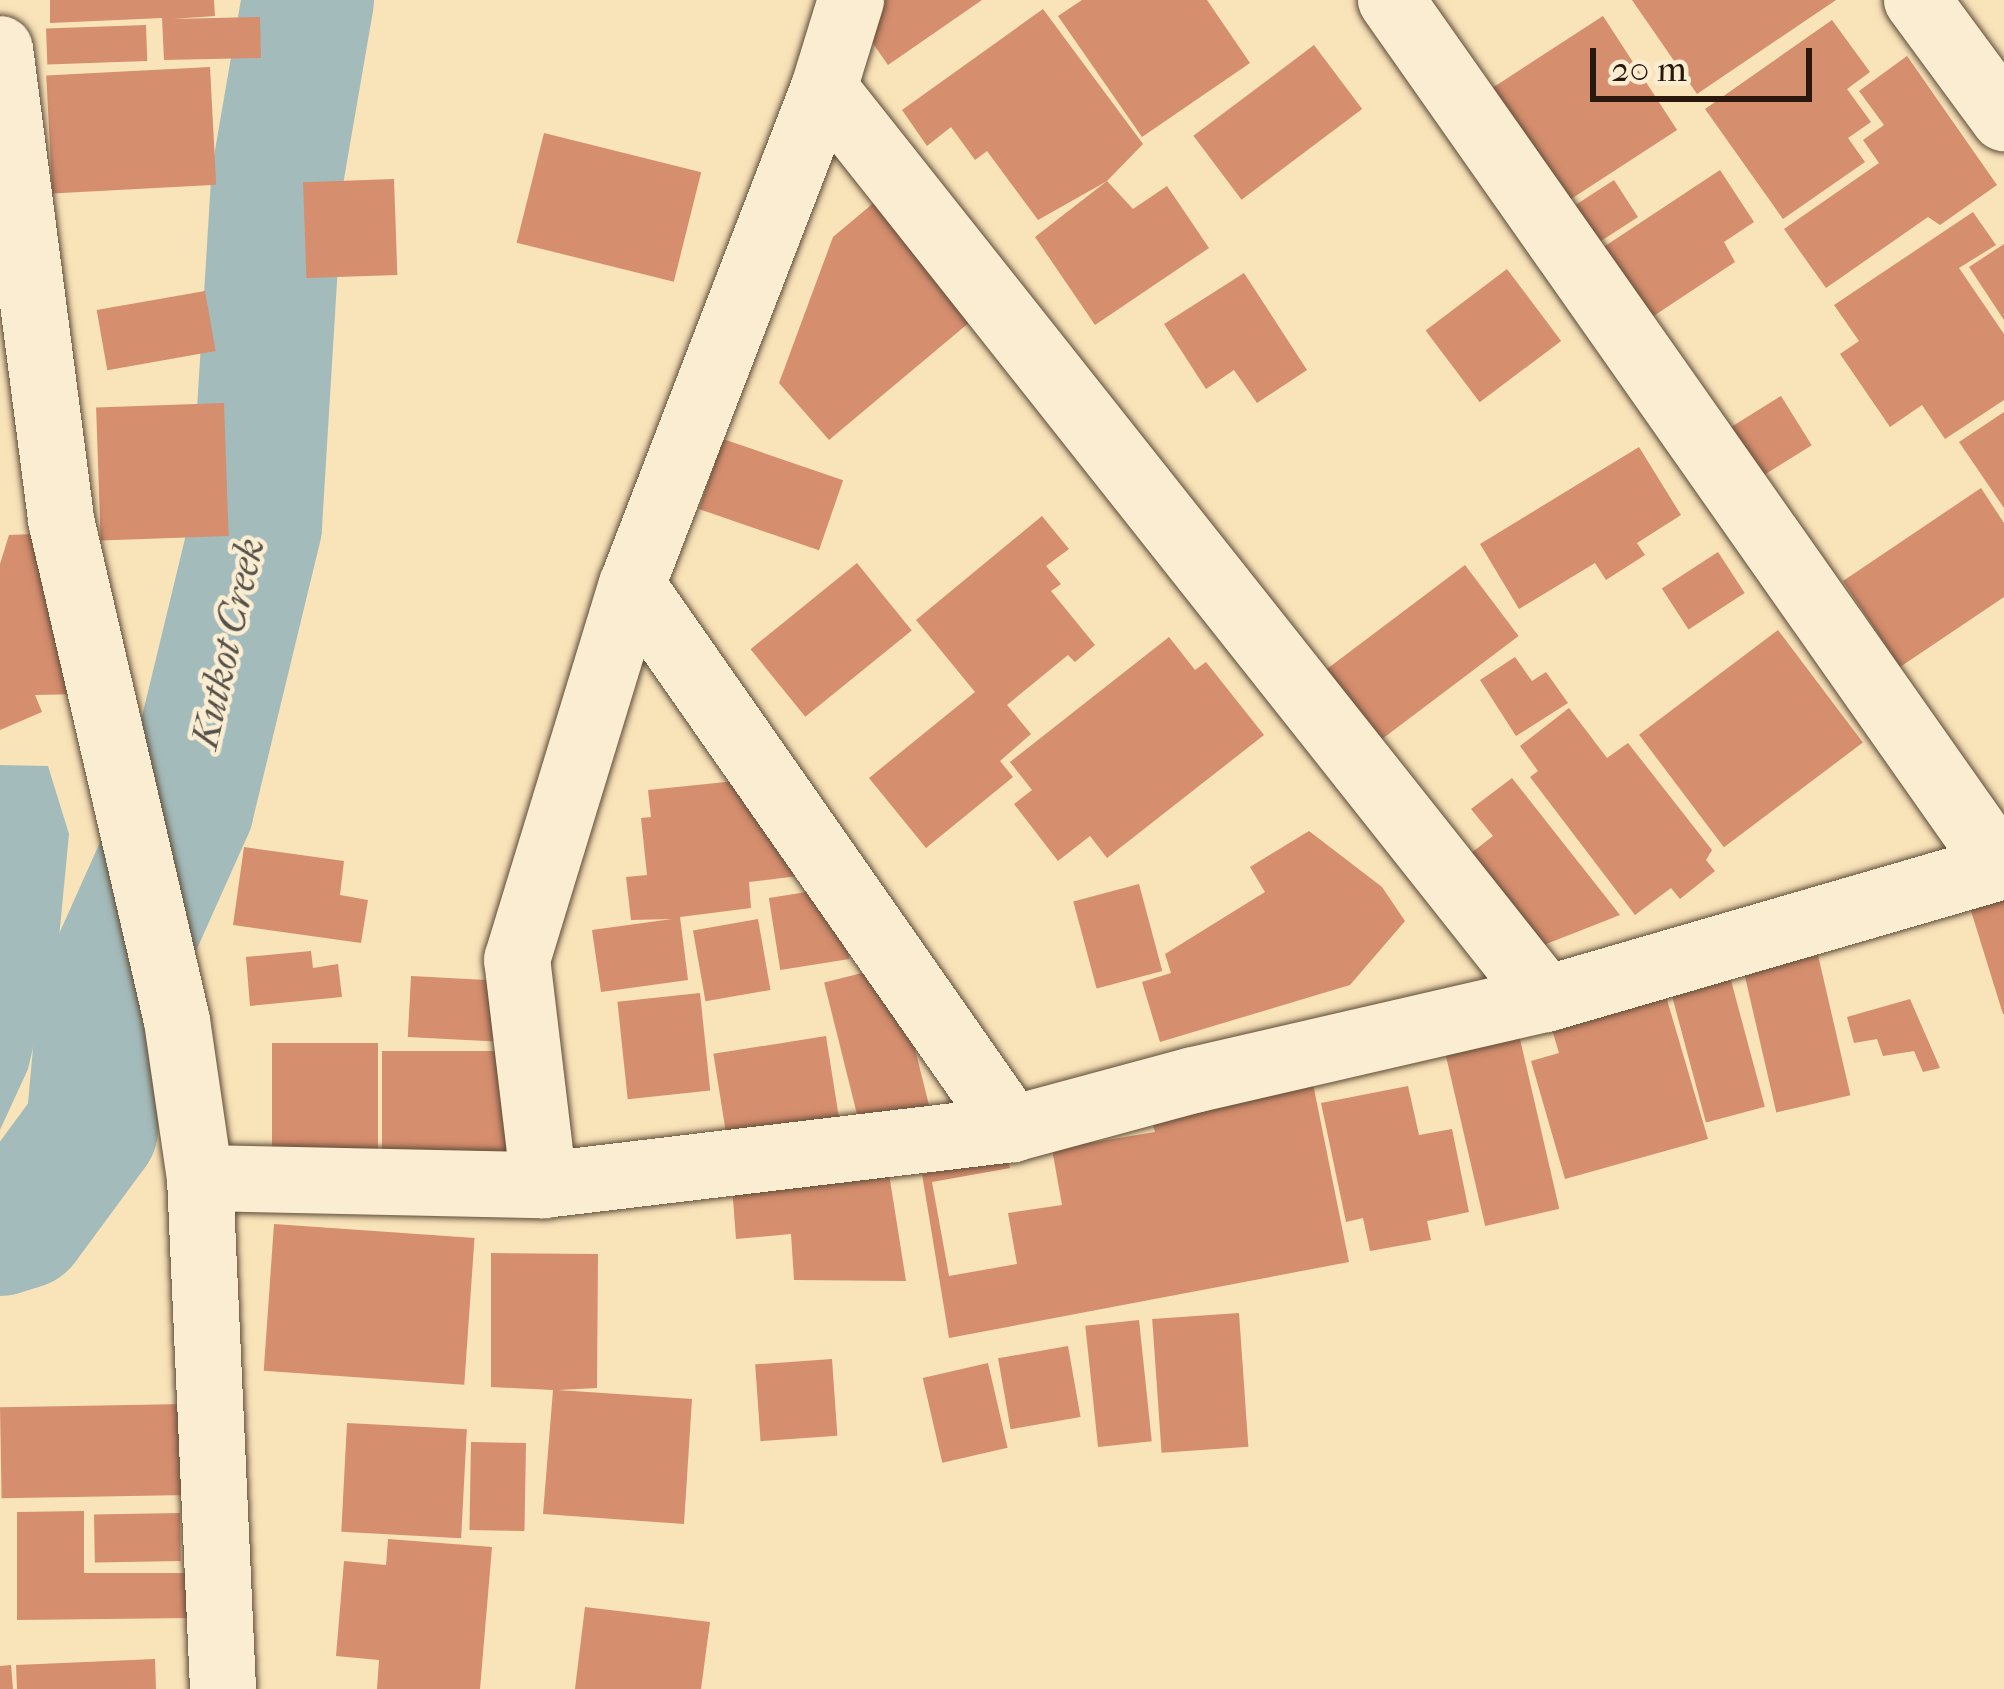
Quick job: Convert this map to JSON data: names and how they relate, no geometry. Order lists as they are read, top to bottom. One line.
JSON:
{"water":["Kutkot Creek"],"scale_bar":"20 m"}
